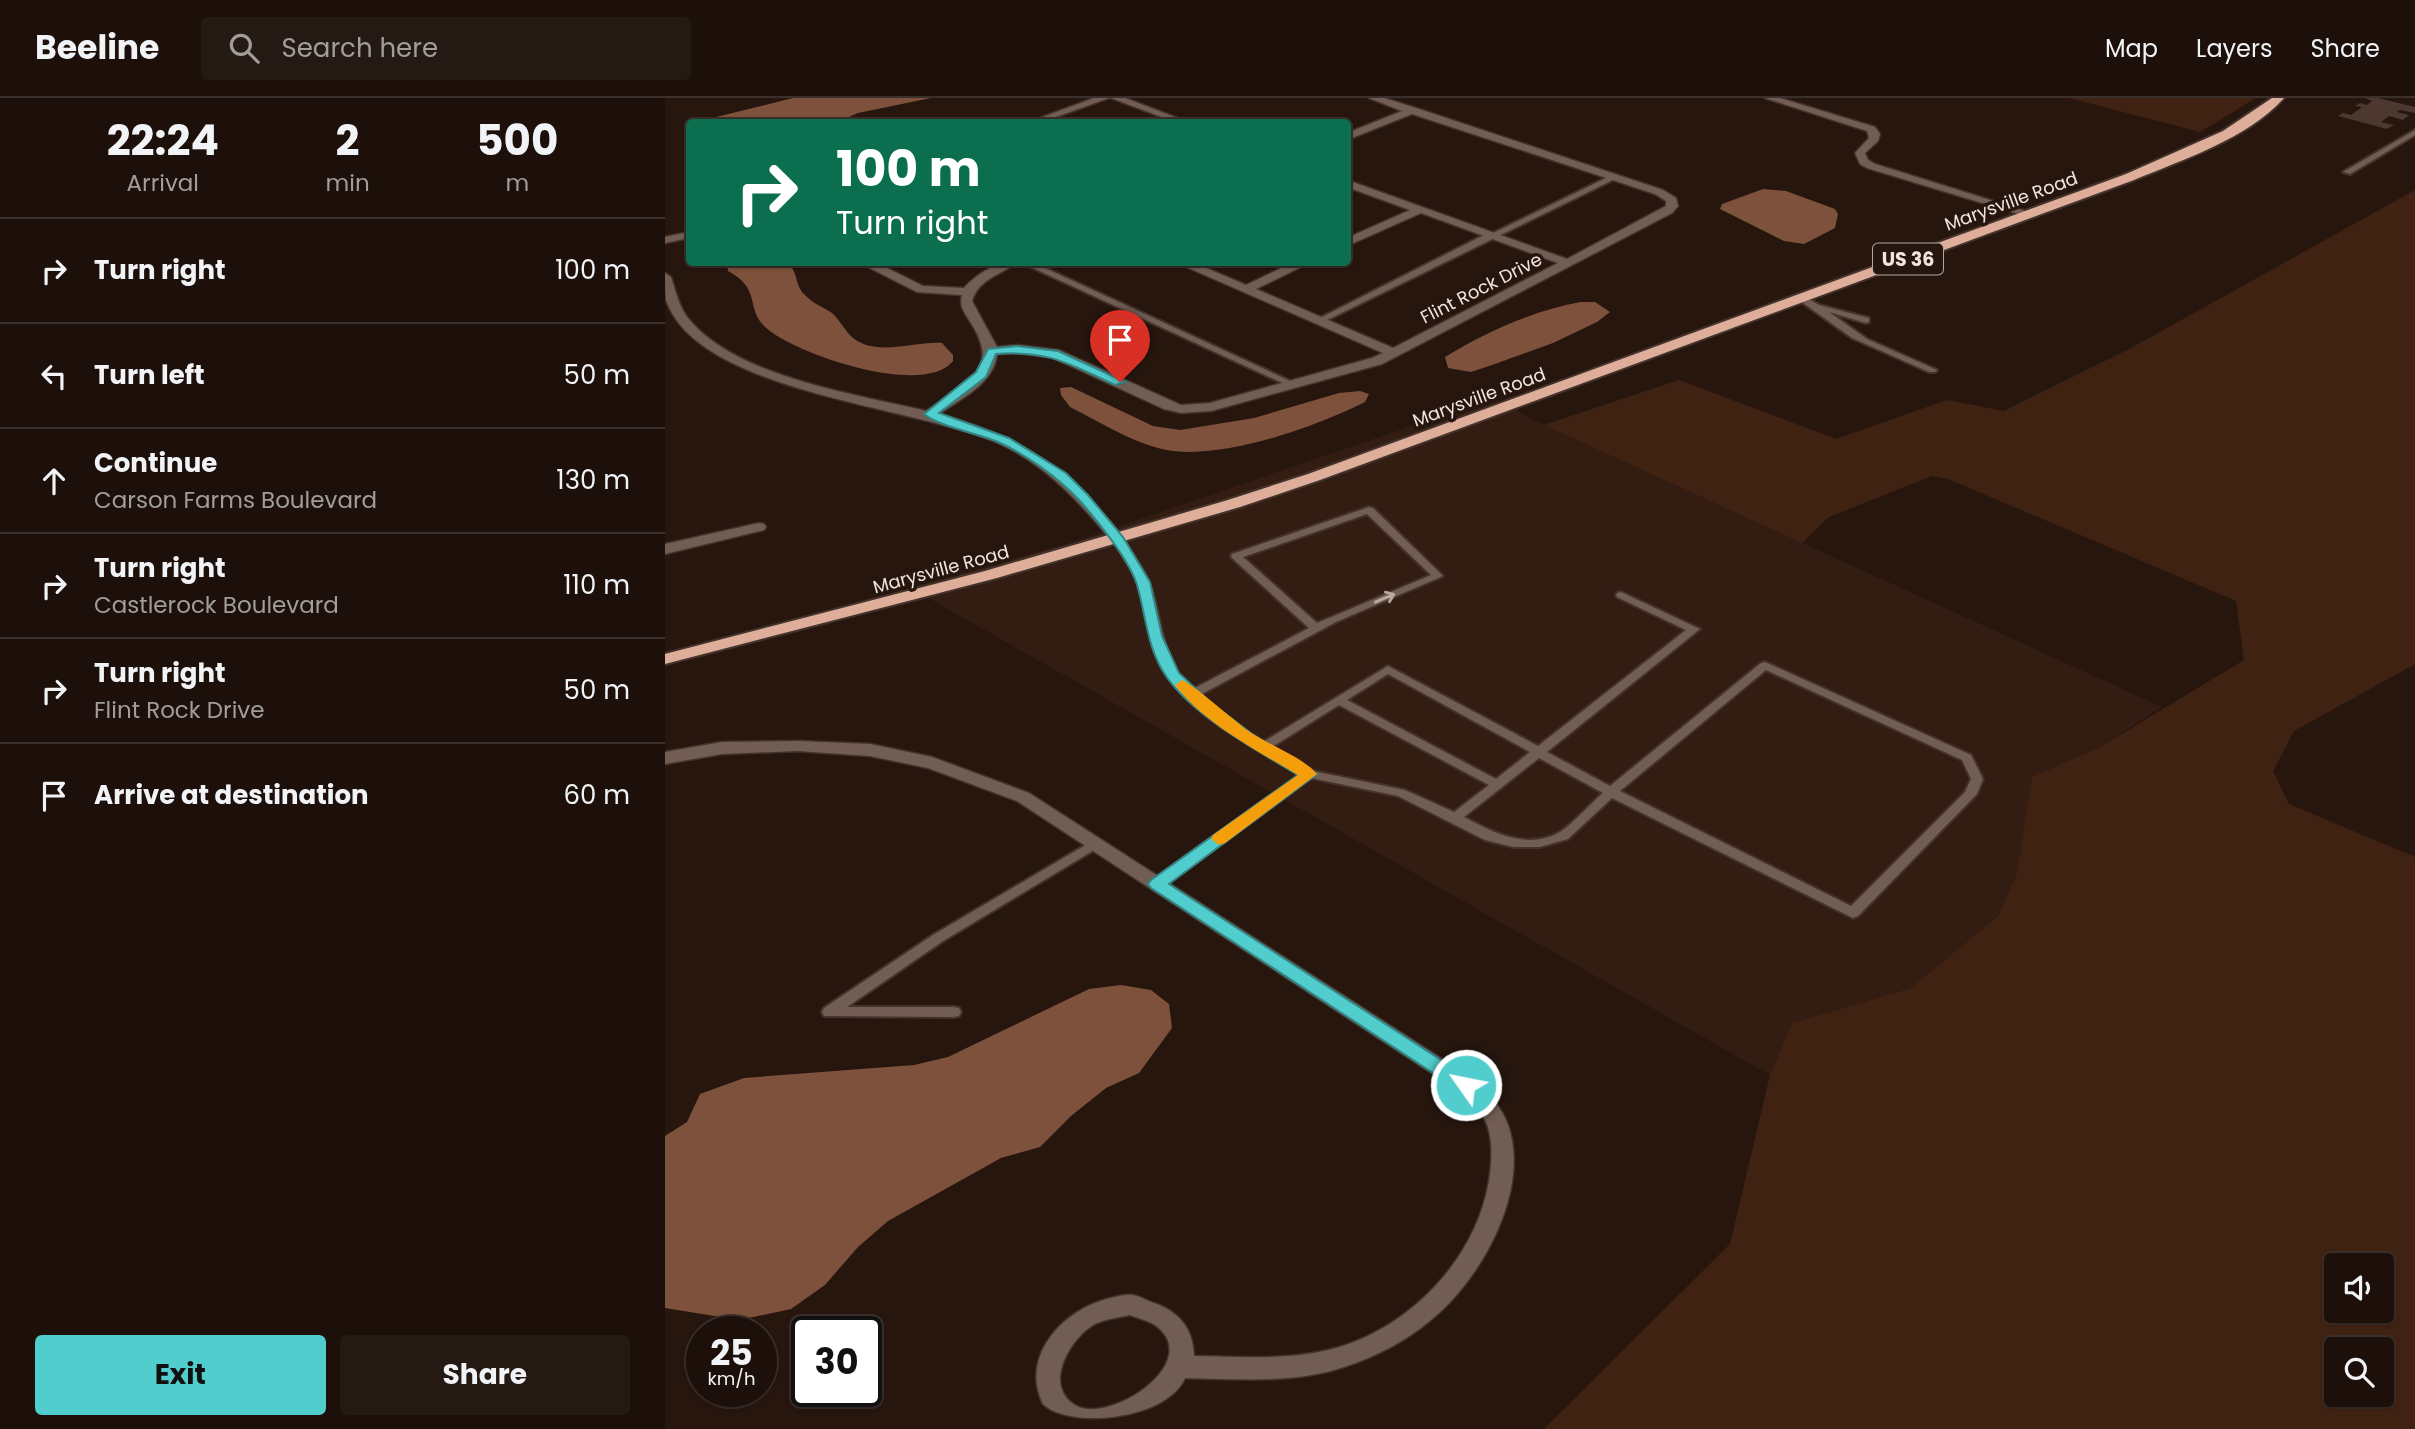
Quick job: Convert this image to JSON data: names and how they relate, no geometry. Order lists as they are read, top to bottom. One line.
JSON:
{"streets":{"highway":["Marysville Road","US 36"],"street":["Flint Rock Drive"]},"page":{"header":"Beeline","search":"Search here","nav":["Map","Layers","Share"],"eta":["22:24","Arrival","2","min","500","m"],"turn":["100 m","Turn right"],"list":[{"name":"Turn right","value":"100 m"},{"name":"Turn left","value":"50 m"},{"name":"Continue","note":"Carson Farms Boulevard","value":"130 m"},{"name":"Turn right","note":"Castlerock Boulevard","value":"110 m"},{"name":"Turn right","note":"Flint Rock Drive","value":"50 m"},{"name":"Arrive at destination","value":"60 m"}],"speed":"25 km/h","limit":"30","buttons":["Exit","Share"]}}
